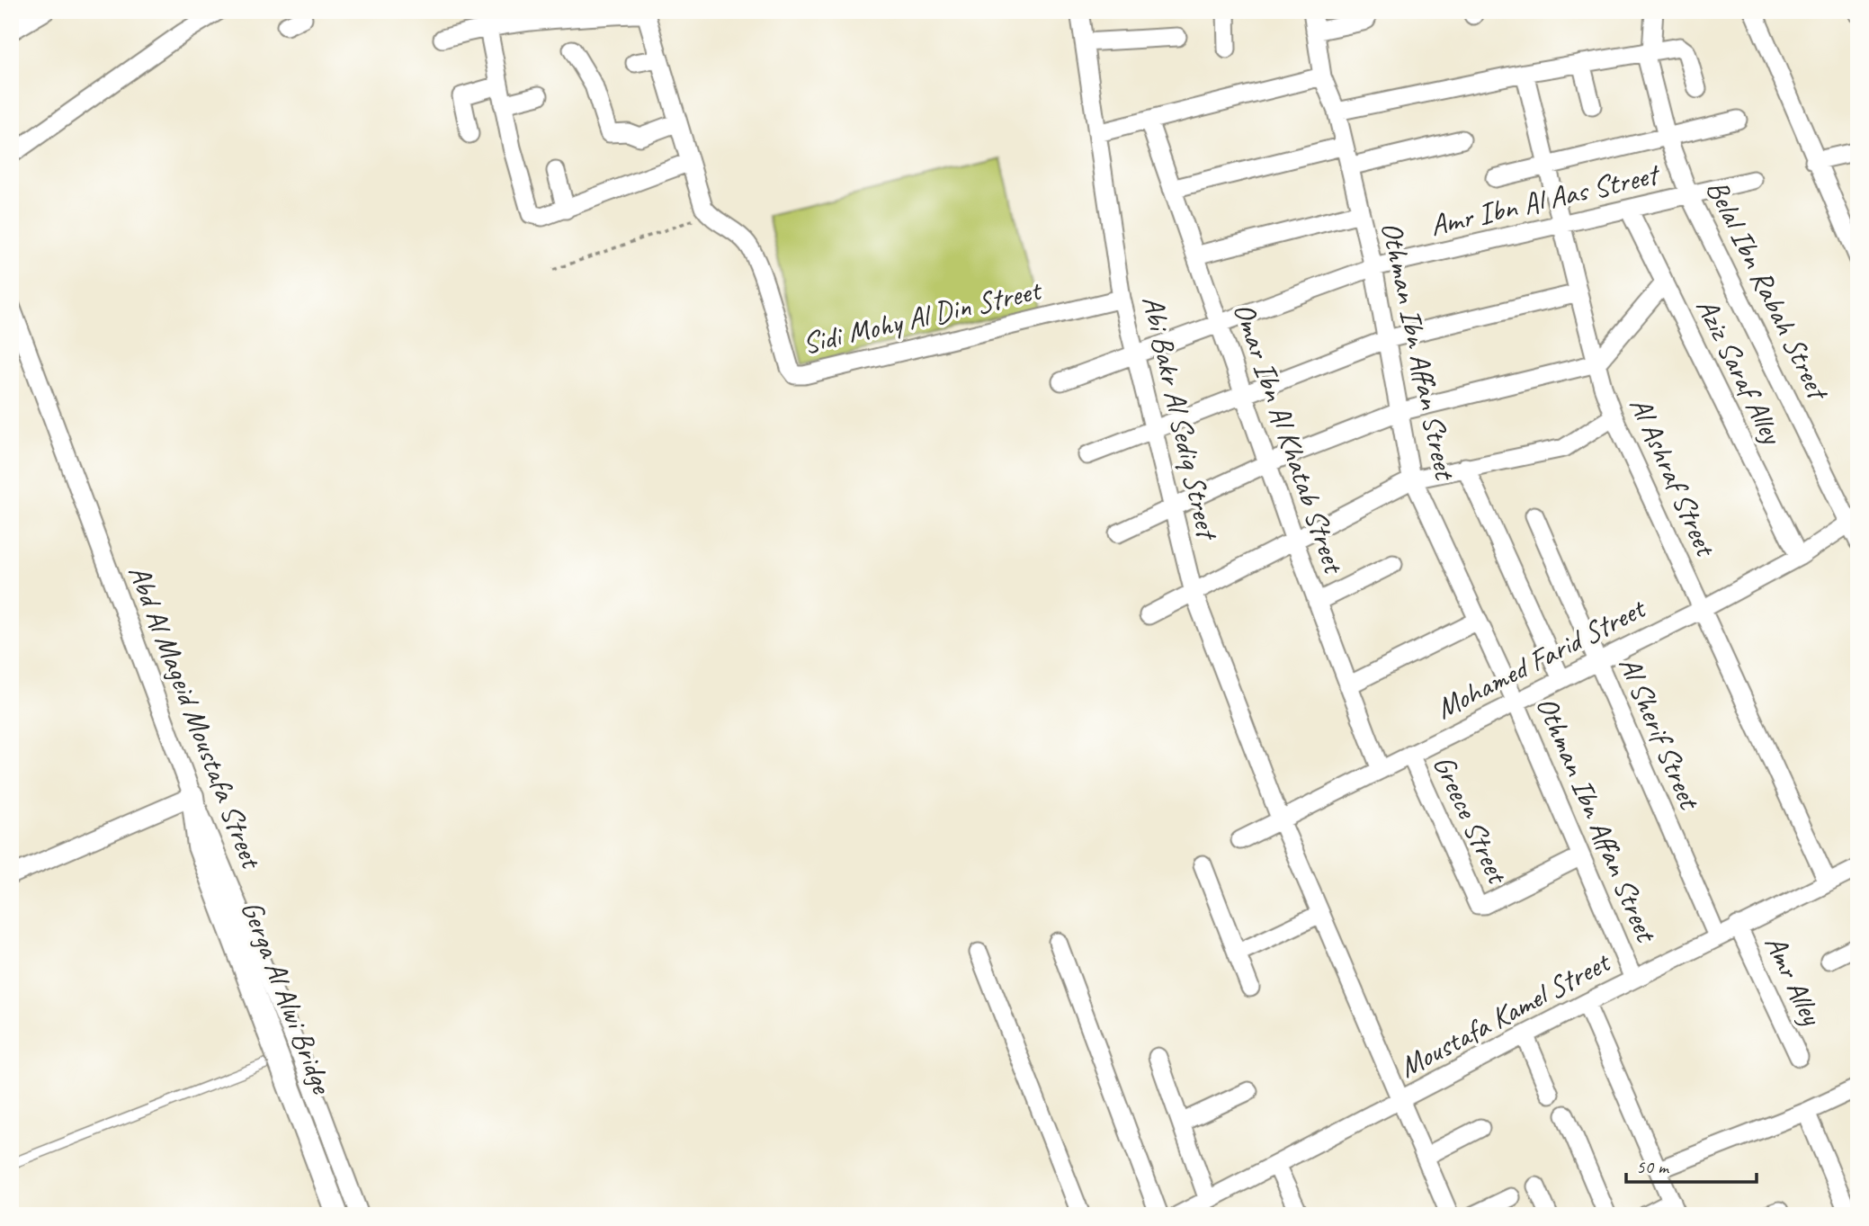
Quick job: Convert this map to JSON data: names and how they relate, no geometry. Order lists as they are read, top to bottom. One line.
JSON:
{"streets":{"street":["Amr Ibn Al Aas Street","Belal Ibn Rabah Street","Sidi Mohy Al Din Street","Othman Ibn Affan Street","Aziz Saraf Alley","Abi Bakr Al Sediq Street","Omar Ibn Al Khatab Street","Al Ashraf Street","Mohamed Farid Street","Abd Al Mageid Moustafa Street","Al Sherif Street","Greece Street","Amr Alley","Gerga Al Alwi Bridge","Moustafa Kamel Street"]},"crossings":[["Amr Ibn Al Aas Street","Belal Ibn Rabah Street"],["Amr Ibn Al Aas Street","Othman Ibn Affan Street"],["Amr Ibn Al Aas Street","Aziz Saraf Alley"],["Amr Ibn Al Aas Street","Abi Bakr Al Sediq Street"],["Amr Ibn Al Aas Street","Omar Ibn Al Khatab Street"],["Amr Ibn Al Aas Street","Al Ashraf Street"],["Belal Ibn Rabah Street","Mohamed Farid Street"],["Sidi Mohy Al Din Street","Abi Bakr Al Sediq Street"],["Othman Ibn Affan Street","Mohamed Farid Street"],["Othman Ibn Affan Street","Greece Street"],["Othman Ibn Affan Street","Moustafa Kamel Street"],["Aziz Saraf Alley","Mohamed Farid Street"],["Abi Bakr Al Sediq Street","Mohamed Farid Street"],["Abi Bakr Al Sediq Street","Moustafa Kamel Street"],["Omar Ibn Al Khatab Street","Mohamed Farid Street"],["Al Ashraf Street","Mohamed Farid Street"],["Al Ashraf Street","Moustafa Kamel Street"],["Mohamed Farid Street","Al Sherif Street"],["Mohamed Farid Street","Greece Street"],["Abd Al Mageid Moustafa Street","Gerga Al Alwi Bridge"],["Al Sherif Street","Moustafa Kamel Street"],["Amr Alley","Moustafa Kamel Street"]],"scale_bar":"50 m"}
